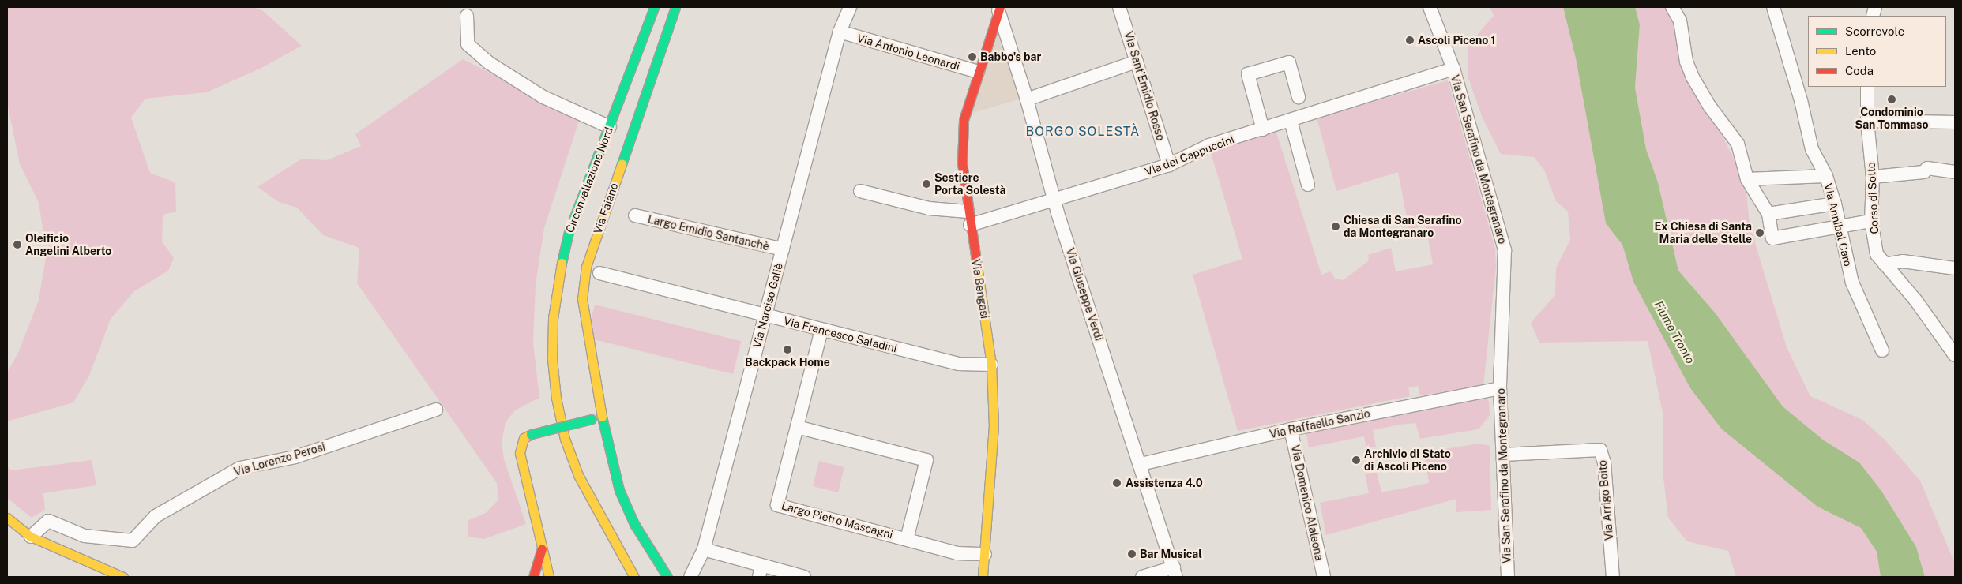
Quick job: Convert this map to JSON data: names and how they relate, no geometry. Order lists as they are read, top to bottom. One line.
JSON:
{"streets":{"main road":["Circonvallazione Nord","Via Faiano","Via Bengasi"],"street":["Via Antonio Leonardi","Via Sant'Emidio Rosso","Via dei Cappuccini","Via San Serafino da Montegranaro","Corso di Sotto","Via Annibal Caro","Largo Emidio Santanchè","Via Giuseppe Verdi","Via Narciso Galiè","Via Francesco Saladini","Via Raffaello Sanzio","Via Lorenzo Perosi","Via Arrigo Boito","Via Domenico Alaleona","Largo Pietro Mascagni"]},"crossings":[["Via Antonio Leonardi","Via Bengasi"],["Via Antonio Leonardi","Via Narciso Galiè"],["Via Sant'Emidio Rosso","Via dei Cappuccini"],["Via dei Cappuccini","Via San Serafino da Montegranaro"],["Via dei Cappuccini","Via Bengasi"],["Via dei Cappuccini","Via Giuseppe Verdi"],["Via San Serafino da Montegranaro","Via Raffaello Sanzio"],["Via San Serafino da Montegranaro","Via Arrigo Boito"],["Largo Emidio Santanchè","Via Narciso Galiè"],["Via Bengasi","Via Giuseppe Verdi"],["Via Bengasi","Via Francesco Saladini"],["Via Bengasi","Largo Pietro Mascagni"],["Via Giuseppe Verdi","Via Raffaello Sanzio"],["Via Narciso Galiè","Via Francesco Saladini"],["Via Francesco Saladini","Largo Pietro Mascagni"],["Via Raffaello Sanzio","Via Domenico Alaleona"]],"districts":["BORGO SOLESTÀ"],"water":["Fiume Tronto"],"places":["Ascoli Piceno 1","Babbo's bar","Condominio San Tommaso","Sestiere Porta Solestà","Chiesa di San Serafino da Montegranaro","Ex Chiesa di Santa Maria delle Stelle","Oleificio Angelini Alberto","Backpack Home","Archivio di Stato di Ascoli Piceno","Assistenza 4.0","Bar Musical"],"legend":["Scorrevole","Lento","Coda"]}
